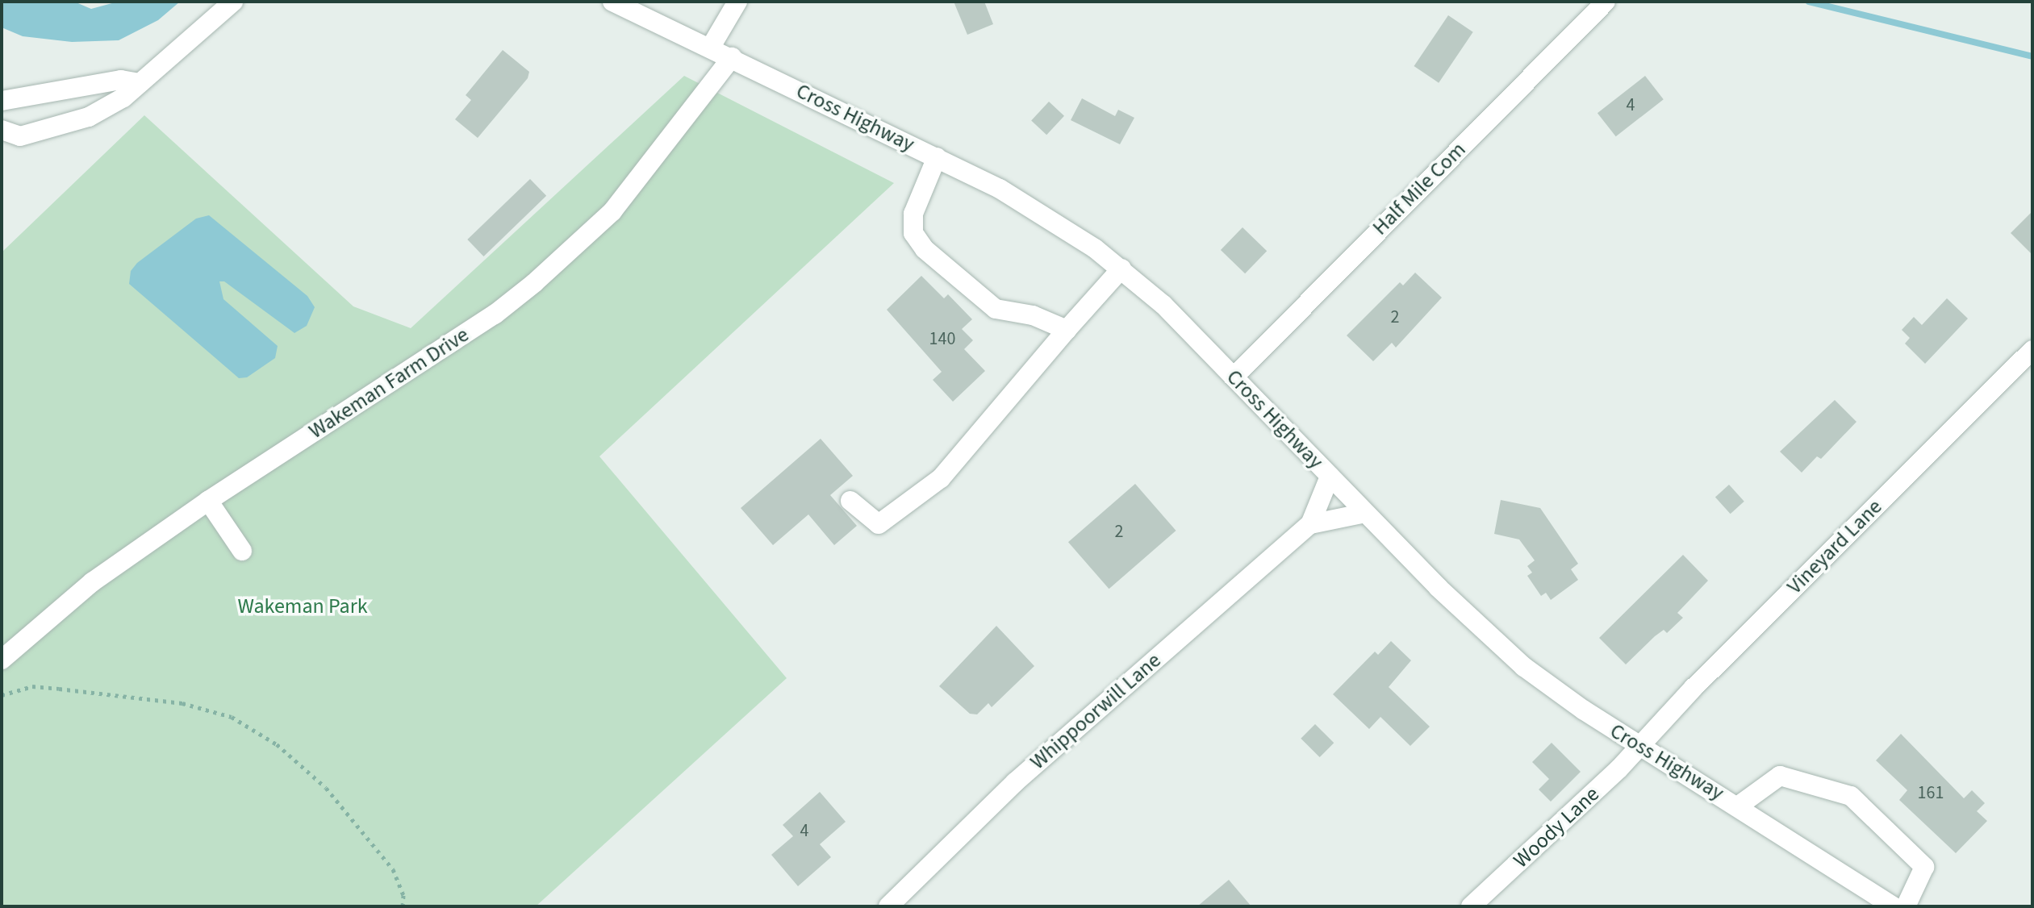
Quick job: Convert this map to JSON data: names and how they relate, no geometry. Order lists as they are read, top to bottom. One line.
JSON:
{"streets":{"street":["Cross Highway","Half Mile Com","Wakeman Farm Drive","Vineyard Lane","Whippoorwill Lane","Woody Lane"]},"crossings":[["Cross Highway","Half Mile Com"],["Cross Highway","Wakeman Farm Drive"],["Cross Highway","Vineyard Lane"],["Cross Highway","Whippoorwill Lane"],["Cross Highway","Woody Lane"],["Vineyard Lane","Woody Lane"]],"parks":["Wakeman Park"],"house_numbers":["4","2","140","2","161","4"]}
